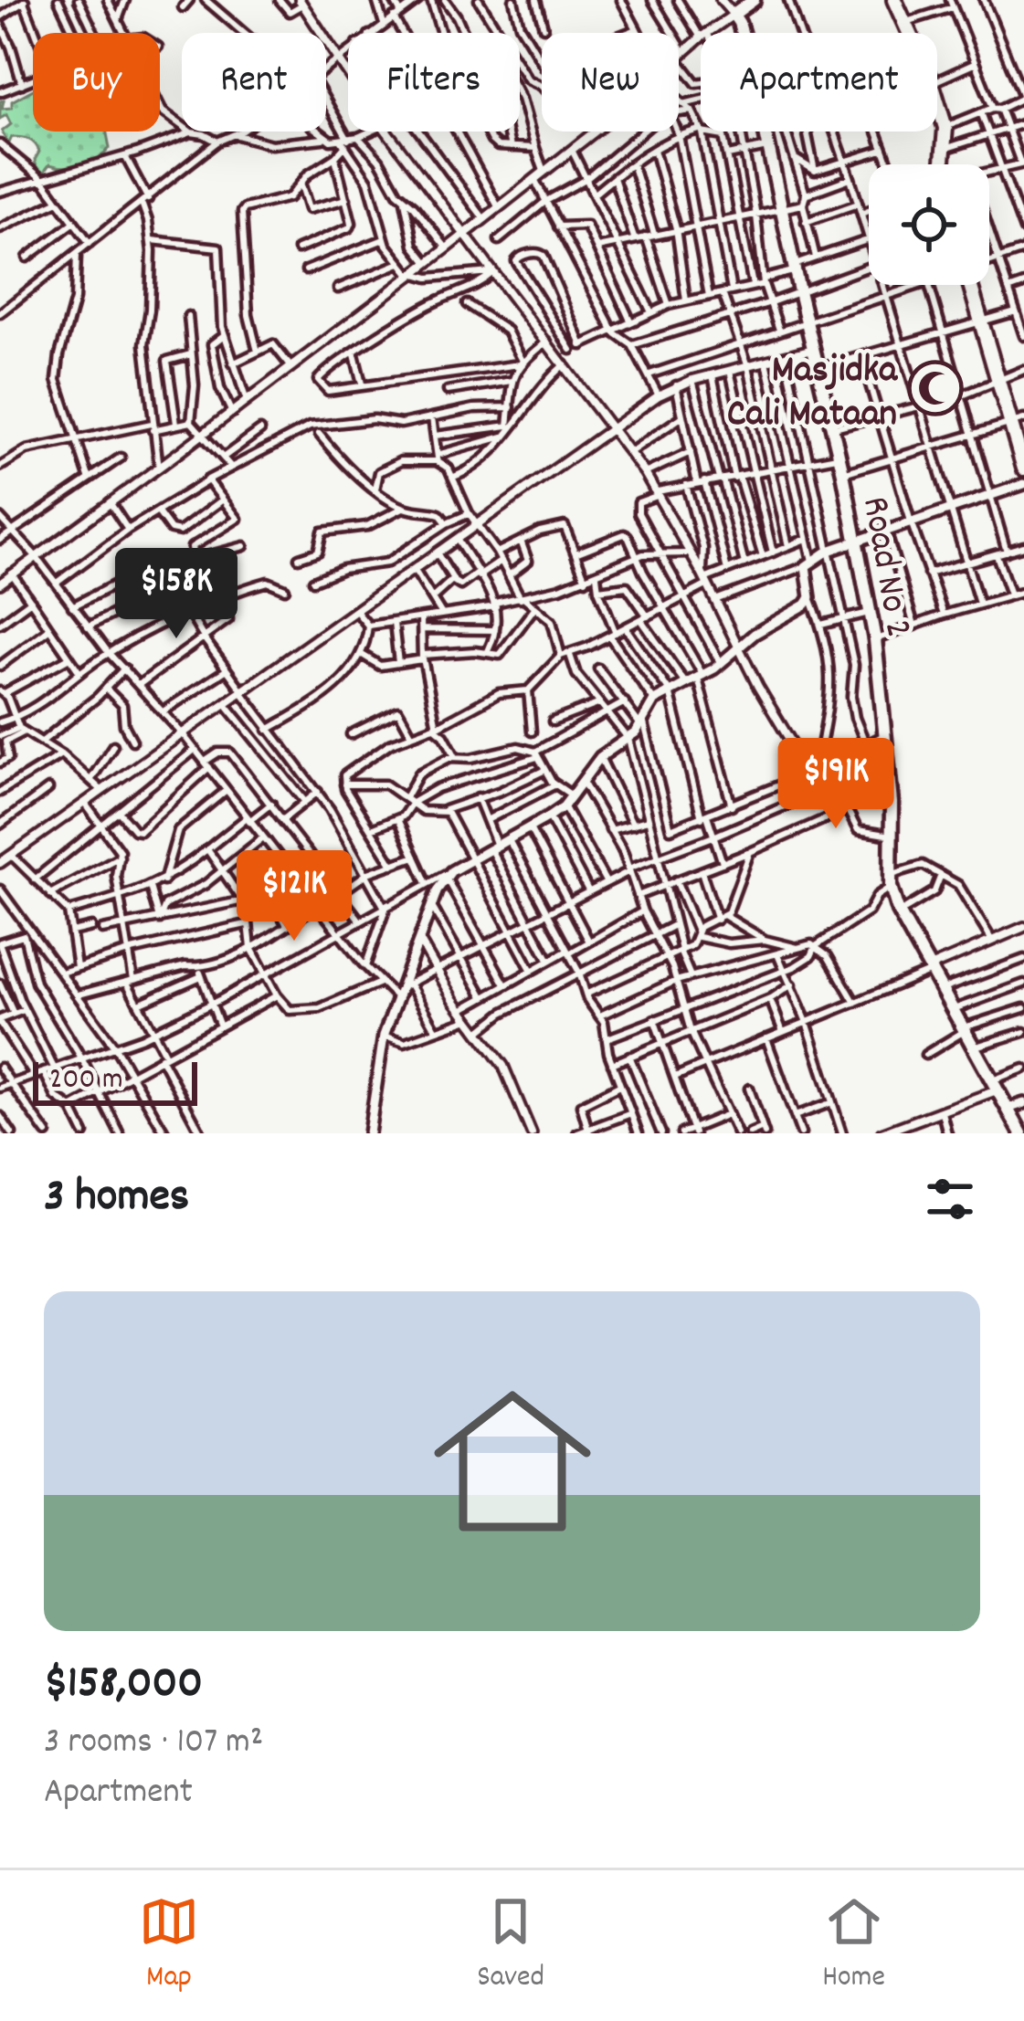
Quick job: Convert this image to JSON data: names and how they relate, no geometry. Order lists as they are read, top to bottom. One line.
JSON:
{"streets":{"main road":["Road No 2"]},"places":{"mosque":["Masjidka Cali Mataan"]},"scale_bar":"200 m","page":{"chip":["Buy","Rent","Filters","New","Apartment"],"price":["$158K","$191K","$121K"],"scale":"200 m","heading":"3 homes","list":[{"name":"$158,000","note":"3 rooms · 107 m² · Apartment"}],"tabs":["Map","Saved","Home"]}}
